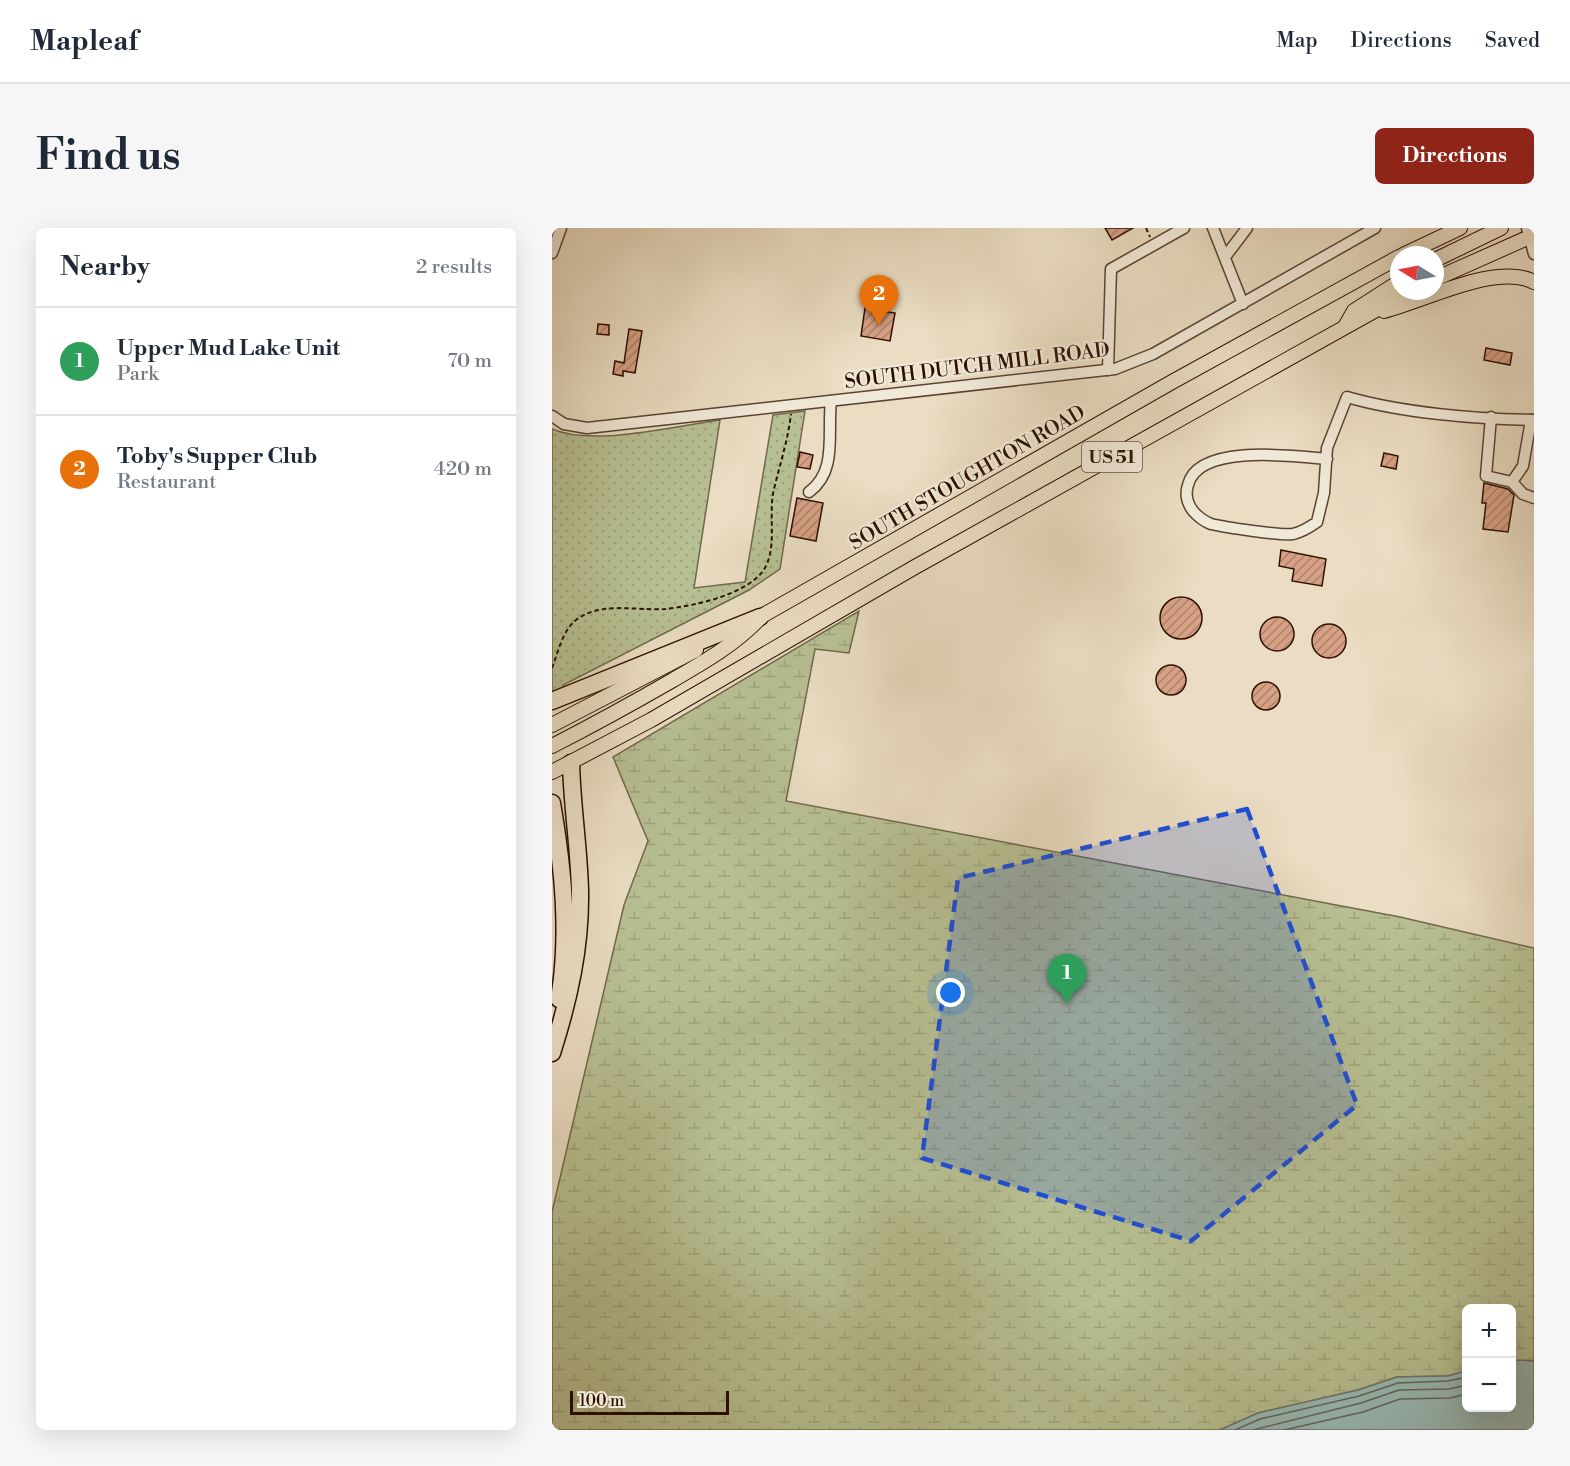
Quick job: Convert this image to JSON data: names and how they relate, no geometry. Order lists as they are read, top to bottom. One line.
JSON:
{"streets":{"main road":["US 51","SOUTH STOUGHTON ROAD"],"street":["SOUTH DUTCH MILL ROAD"]},"scale_bar":"100 m","north":"left","page":{"header":"Mapleaf","nav":["Map","Directions","Saved"],"buttons":"Directions","title":"Find us","heading":["Nearby","2 results"],"pins":["2","1"],"list":[{"mark":"1","name":"Upper Mud Lake Unit","note":"Park","value":"70 m"},{"mark":"2","name":"Toby's Supper Club","note":"Restaurant","value":"420 m"}],"map_buttons":["+","−"],"scale":"100 m"}}
